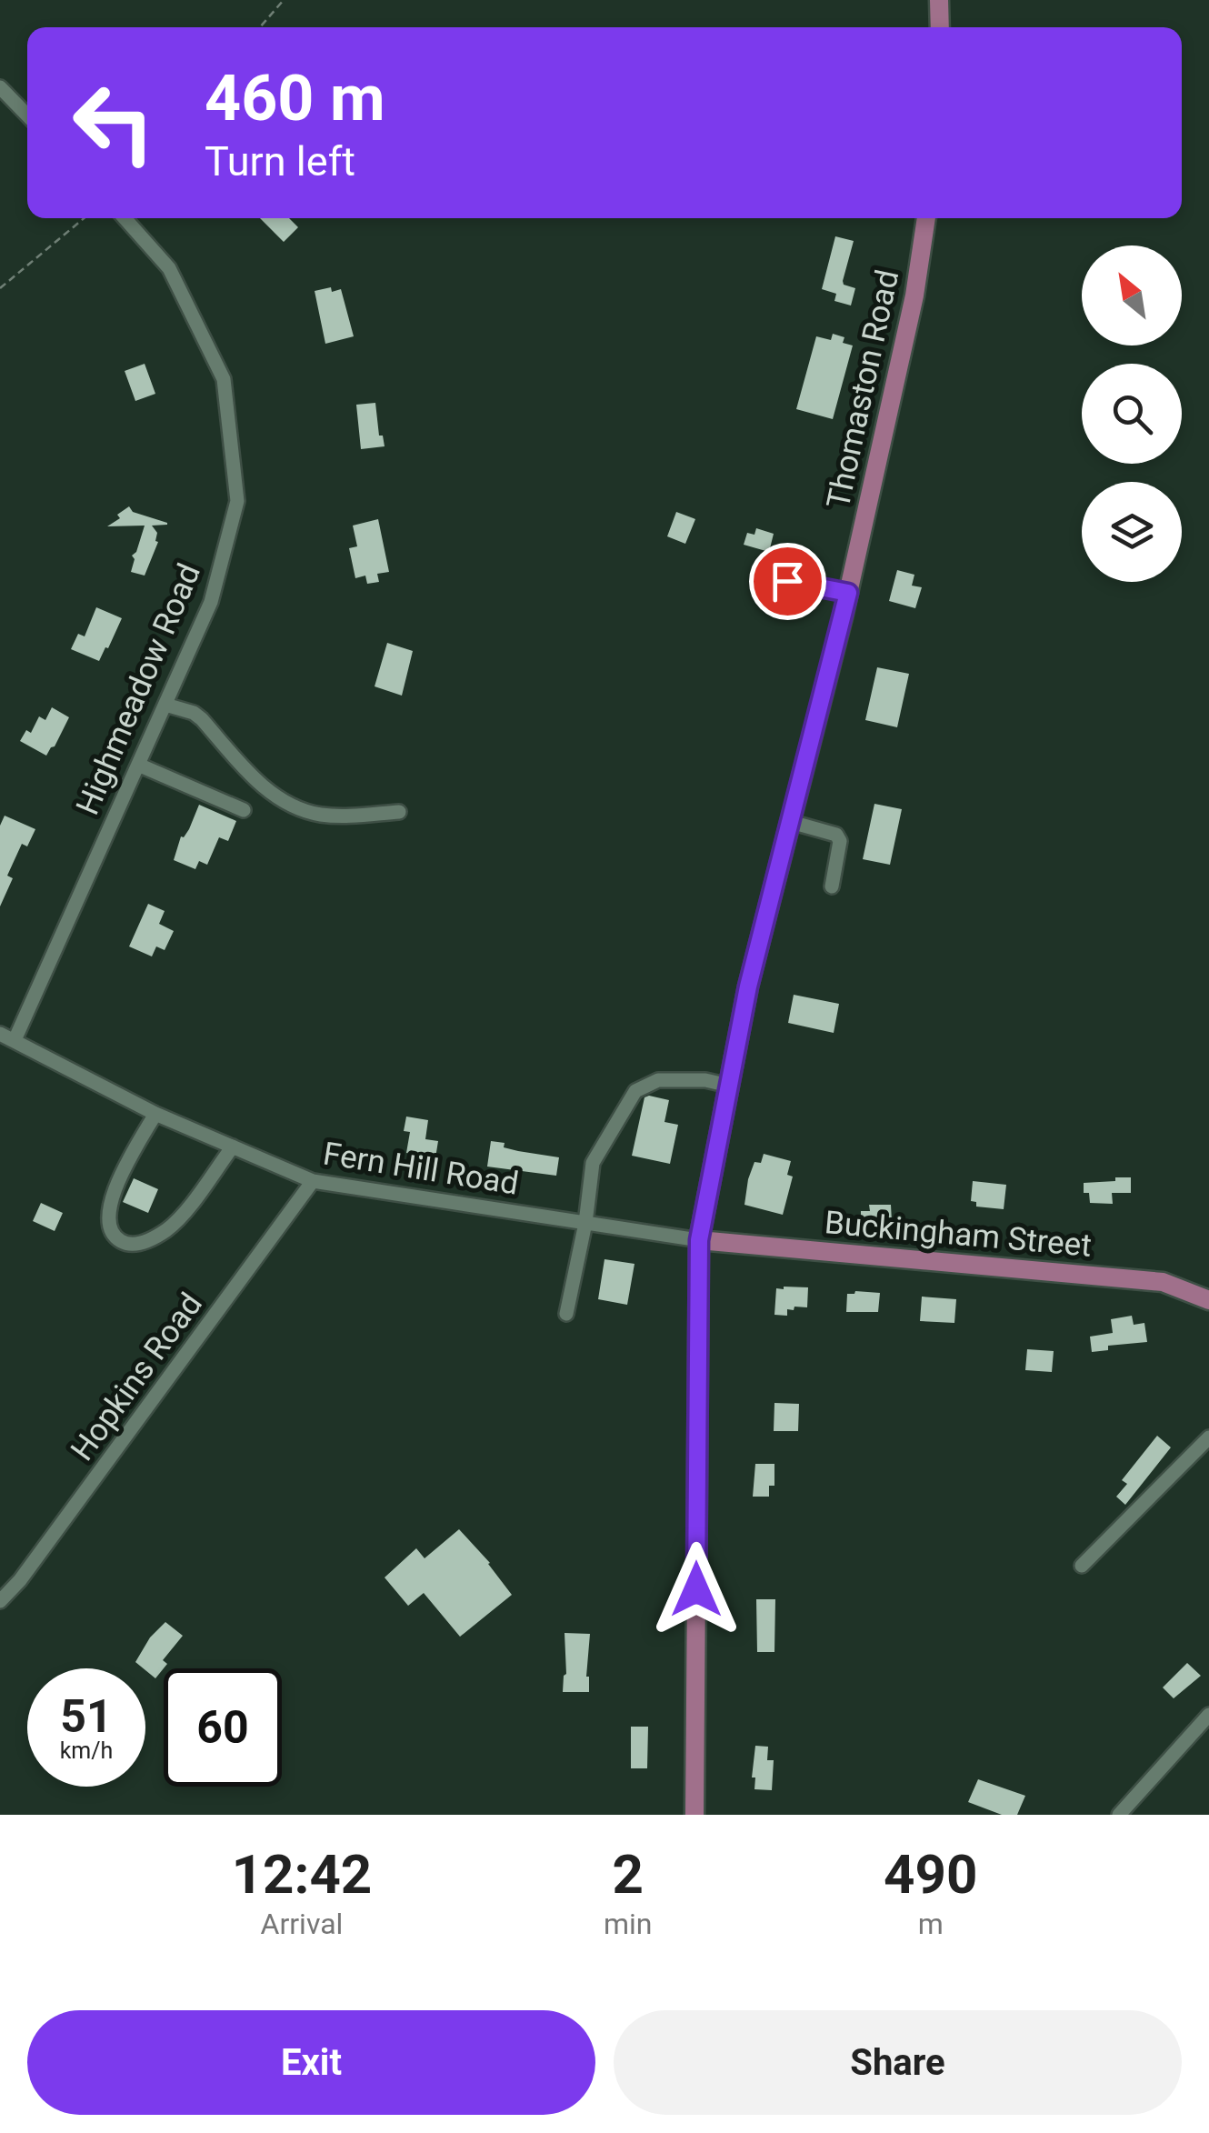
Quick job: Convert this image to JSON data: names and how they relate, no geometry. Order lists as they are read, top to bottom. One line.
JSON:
{"streets":{"main road":["Thomaston Road","Buckingham Street"],"street":["Highmeadow Road","Fern Hill Road","Hopkins Road"]},"crossings":[["Thomaston Road","Fern Hill Road"],["Thomaston Road","Buckingham Street"],["Highmeadow Road","Fern Hill Road"],["Fern Hill Road","Buckingham Street"],["Fern Hill Road","Hopkins Road"]],"north":"top left","page":{"turn":["460 m","Turn left"],"speed":"51 km/h","limit":"60","eta":["12:42","Arrival","2","min","490","m"],"buttons":["Exit","Share"]}}
